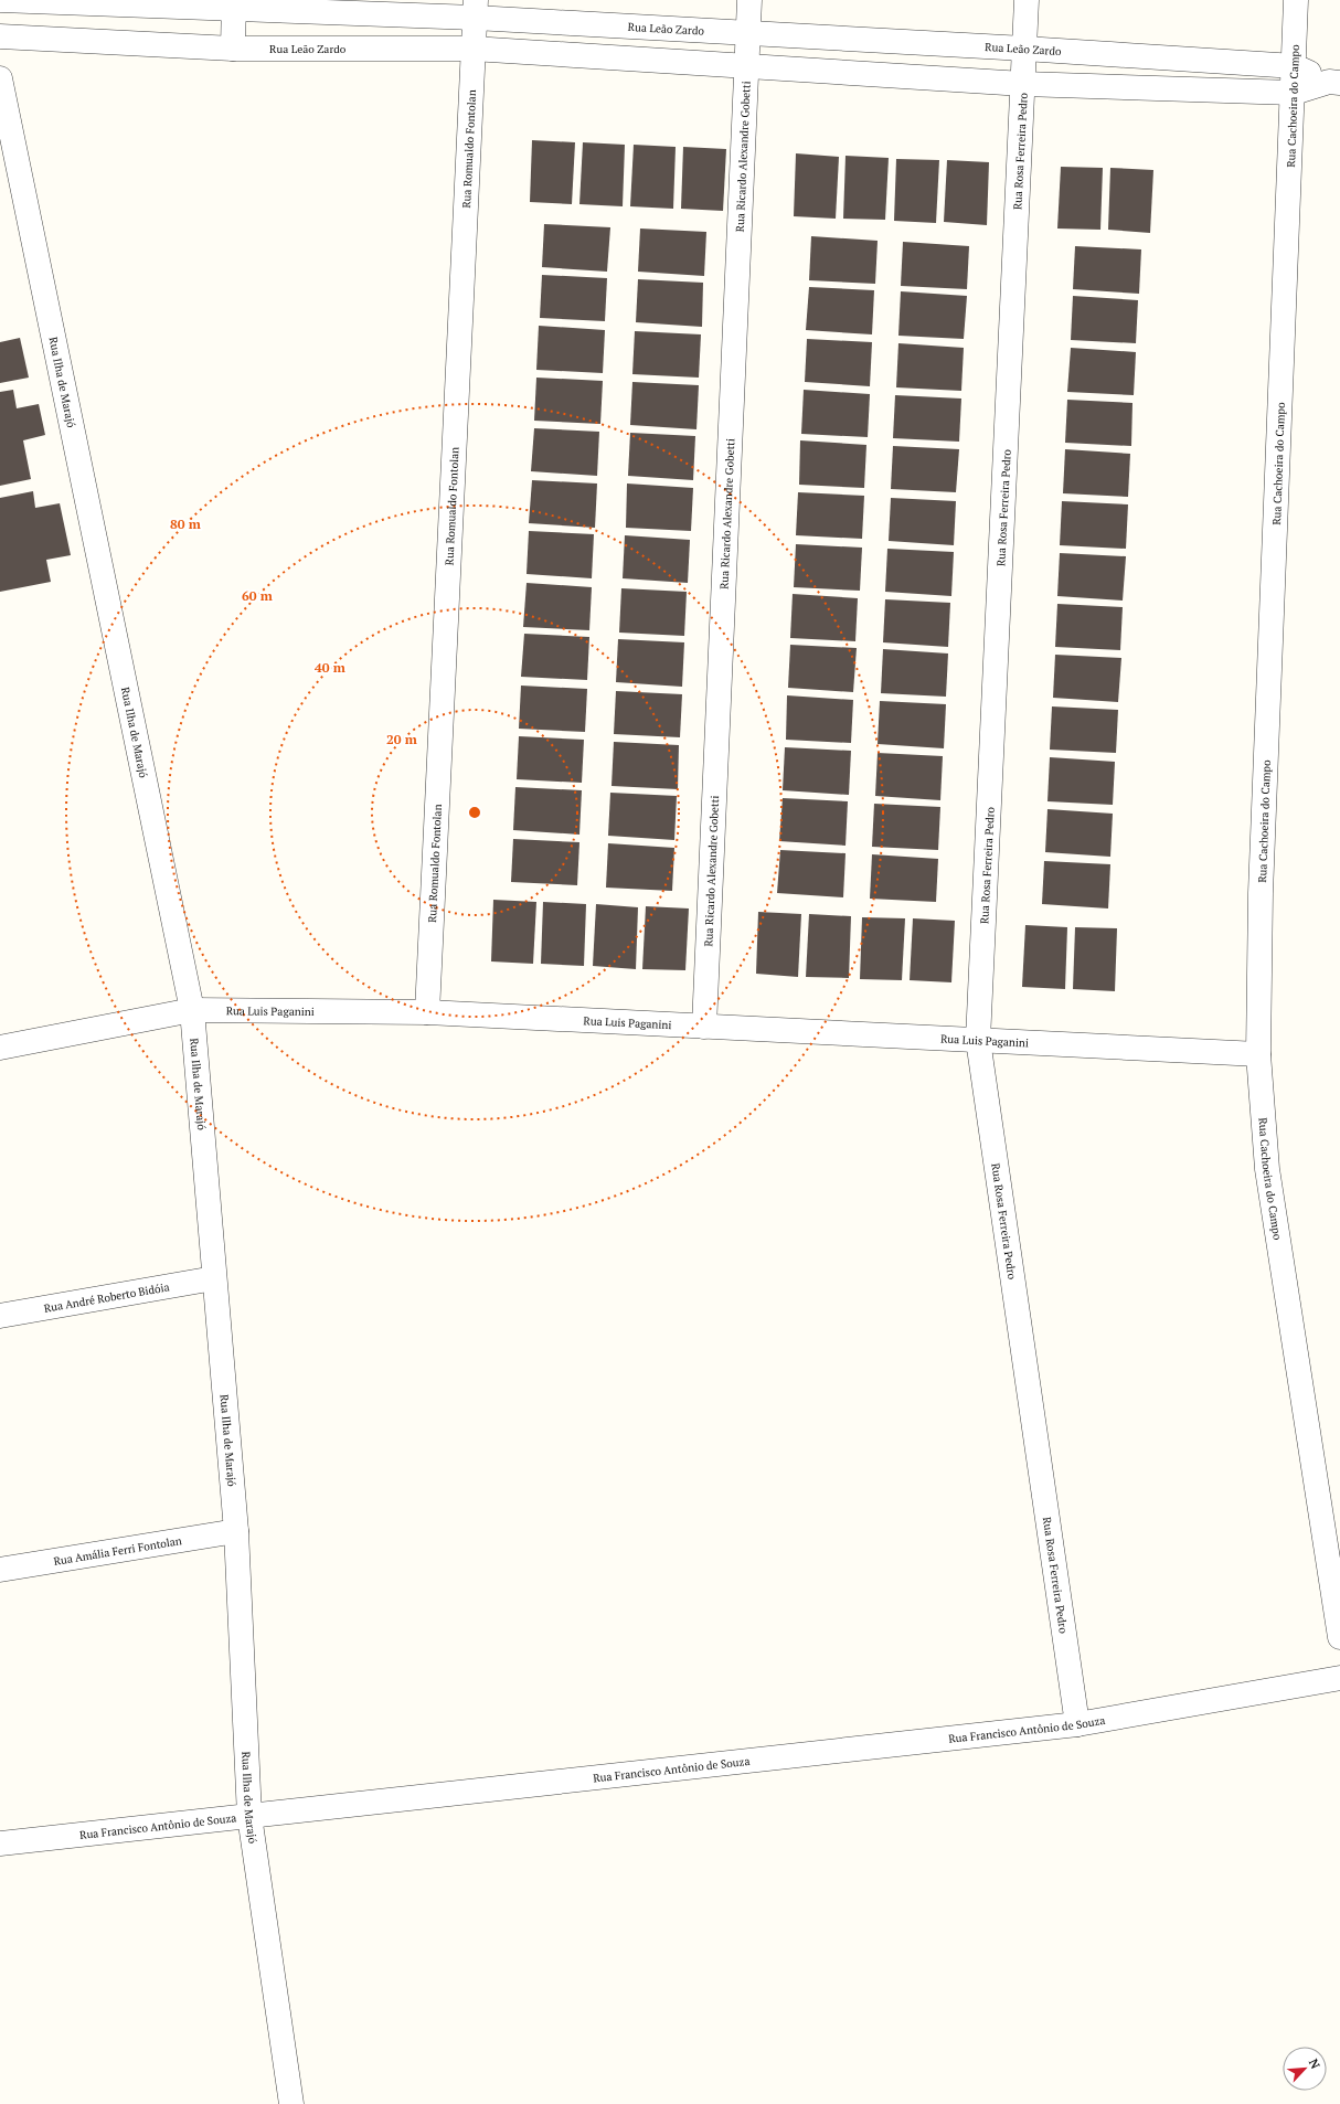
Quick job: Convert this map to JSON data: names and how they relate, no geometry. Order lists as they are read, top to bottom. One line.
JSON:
{"streets":{"street":["Rua Leão Zardo","Rua Cachoeira do Campo","Rua Romualdo Fontolan","Rua Rosa Ferreira Pedro","Rua Ricardo Alexandre Gobetti","Rua Ilha de Marajó","Rua Luis Paganini","Rua André Roberto Bidóia","Rua Amália Ferri Fontolan","Rua Francisco Antônio de Souza"]},"crossings":[["Rua Leão Zardo","Rua Cachoeira do Campo"],["Rua Leão Zardo","Rua Romualdo Fontolan"],["Rua Leão Zardo","Rua Rosa Ferreira Pedro"],["Rua Leão Zardo","Rua Ricardo Alexandre Gobetti"],["Rua Cachoeira do Campo","Rua Luis Paganini"],["Rua Romualdo Fontolan","Rua Luis Paganini"],["Rua Rosa Ferreira Pedro","Rua Luis Paganini"],["Rua Rosa Ferreira Pedro","Rua Francisco Antônio de Souza"],["Rua Ricardo Alexandre Gobetti","Rua Luis Paganini"],["Rua Ilha de Marajó","Rua Luis Paganini"],["Rua Ilha de Marajó","Rua André Roberto Bidóia"],["Rua Ilha de Marajó","Rua Amália Ferri Fontolan"],["Rua Ilha de Marajó","Rua Francisco Antônio de Souza"]],"north":"top right","rings":["80 m","60 m","40 m","20 m"]}
